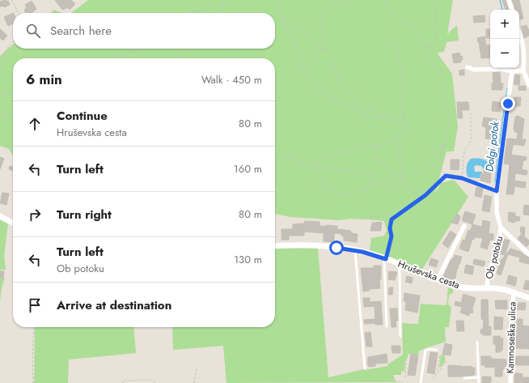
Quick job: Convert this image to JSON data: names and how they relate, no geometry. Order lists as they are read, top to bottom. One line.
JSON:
{"streets":{"street":["Ob potoku","Hruševska cesta","Kamnoseška ulica"]},"crossings":[["Ob potoku","Hruševska cesta"],["Hruševska cesta","Kamnoseška ulica"]],"water":["Dolgi potok"],"page":{"map_buttons":["+","−"],"search":"Search here","heading":["6 min","Walk · 450 m"],"list":[["Continue","Hruševska cesta","80 m"],["Turn left","160 m"],["Turn right","80 m"],["Turn left","Ob potoku","130 m"],"Arrive at destination"]}}
